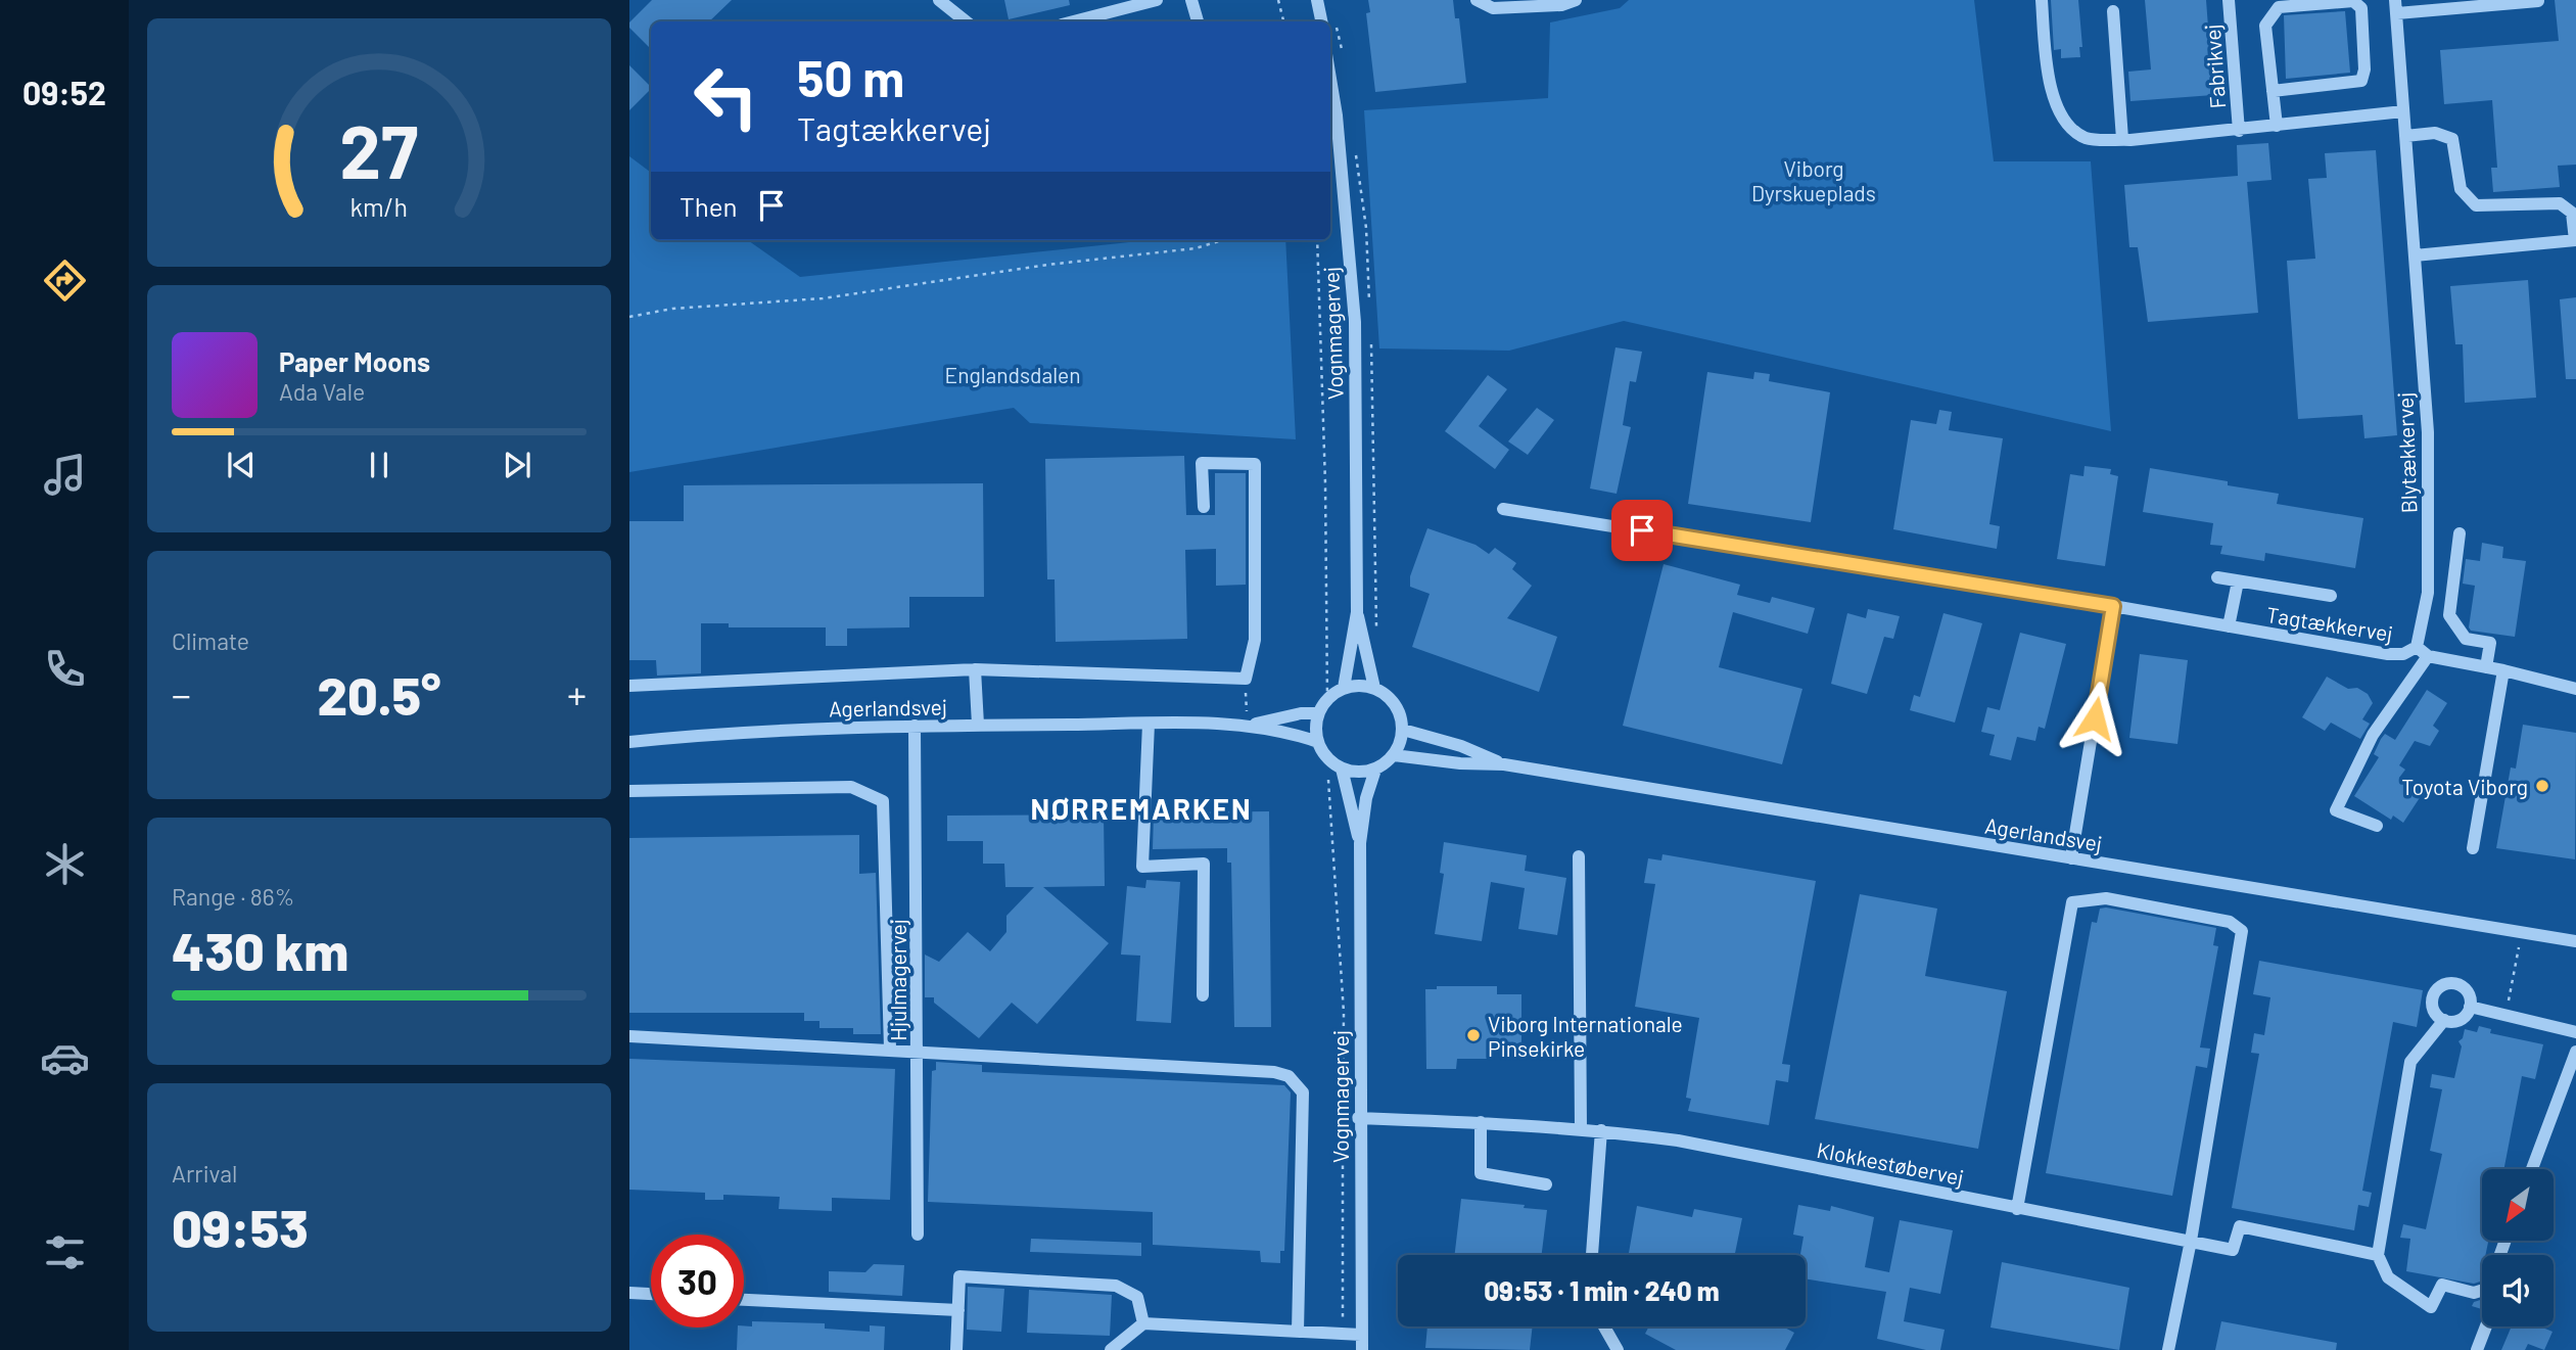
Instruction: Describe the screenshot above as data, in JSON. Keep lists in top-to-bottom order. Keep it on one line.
{"streets":{"street":["Fabrikvej","Vognmagervej","Blytækkervej","Tagtækkervej","Agerlandsvej","Hjulmagervej","Klokkestøbervej"]},"crossings":[["Vognmagervej","Agerlandsvej"],["Vognmagervej","Klokkestøbervej"],["Blytækkervej","Tagtækkervej"],["Agerlandsvej","Hjulmagervej"]],"districts":["NØRREMARKEN"],"parks":["Viborg Dyrskueplads","Englandsdalen"],"places":["Toyota Viborg","Viborg Internationale Pinsekirke"],"north":"bottom left","page":{"tabs":"09:52","turn":["50 m","Tagtækkervej"],"then":"Then","song":["Paper Moons","Ada Vale"],"tile":["Climate",["Range · 86%","430 km"],["Arrival","09:53"]],"heat":["−","20.5°","+"],"limit":"30","trip":"09:53 · 1 min · 240 m","gauge":["27","km/h"]}}
